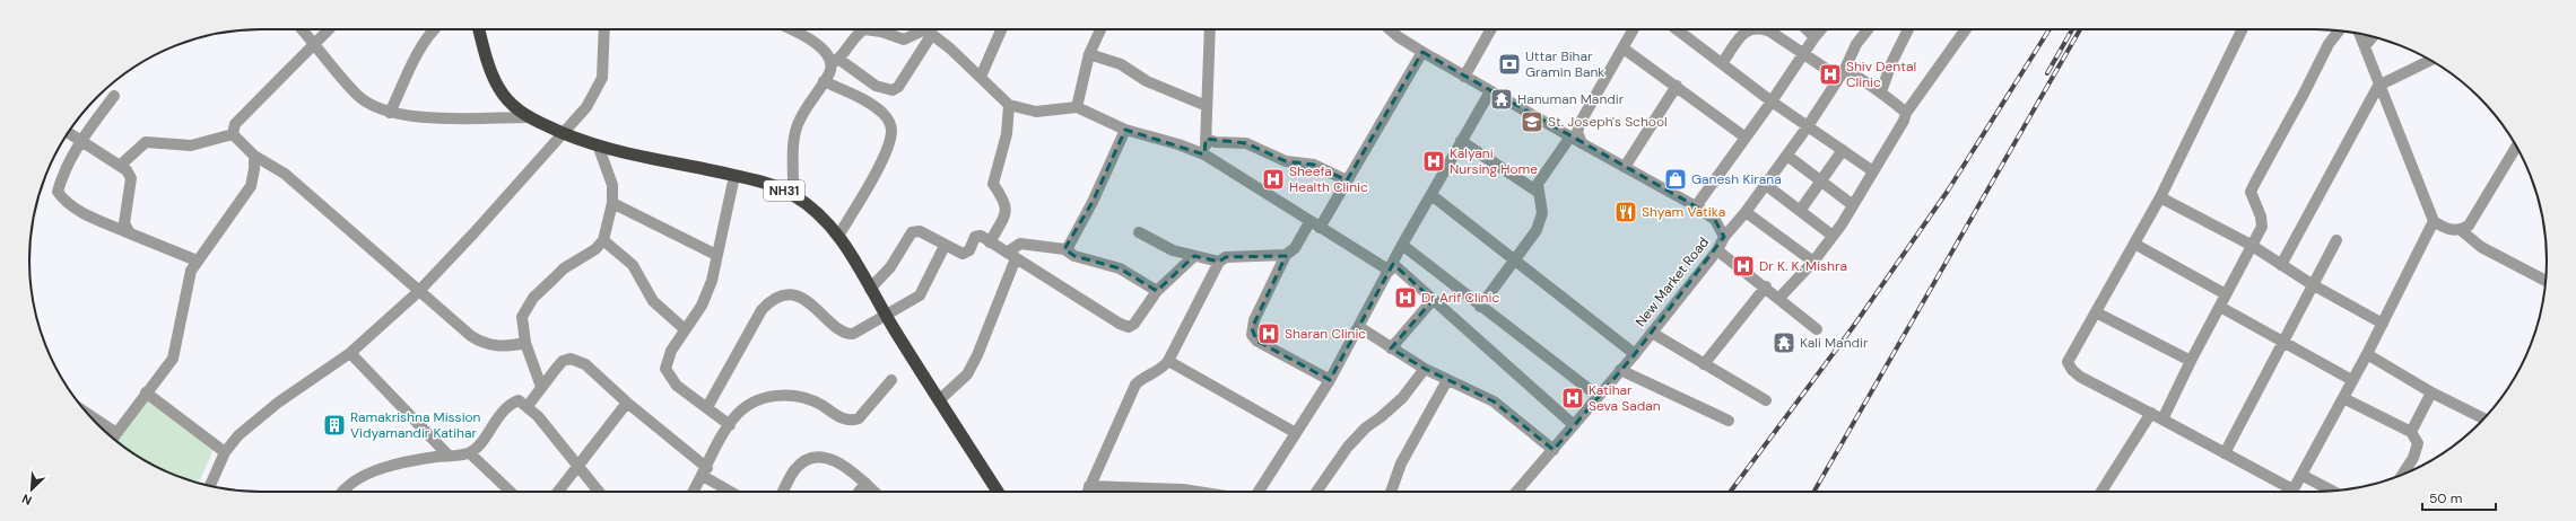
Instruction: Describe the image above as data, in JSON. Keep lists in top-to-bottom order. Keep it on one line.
{"streets":{"highway":["NH31"],"street":["New Market Road"]},"places":{"bank":["Uttar Bihar Gramin Bank"],"hospital":["Shiv Dental Clinic","Kalyani Nursing Home","Sheefa Health Clinic","Dr K. K. Mishra","Dr Arif Clinic","Sharan Clinic","Katihar Seva Sadan"],"temple":["Hanuman Mandir","Kali Mandir"],"school or university":["St. Joseph's School"],"shop":["Ganesh Kirana"],"restaurant":["Shyam Vatika"],"building":["Ramakrishna Mission Vidyamandir Katihar"]},"scale_bar":"50 m","north":"bottom left"}
